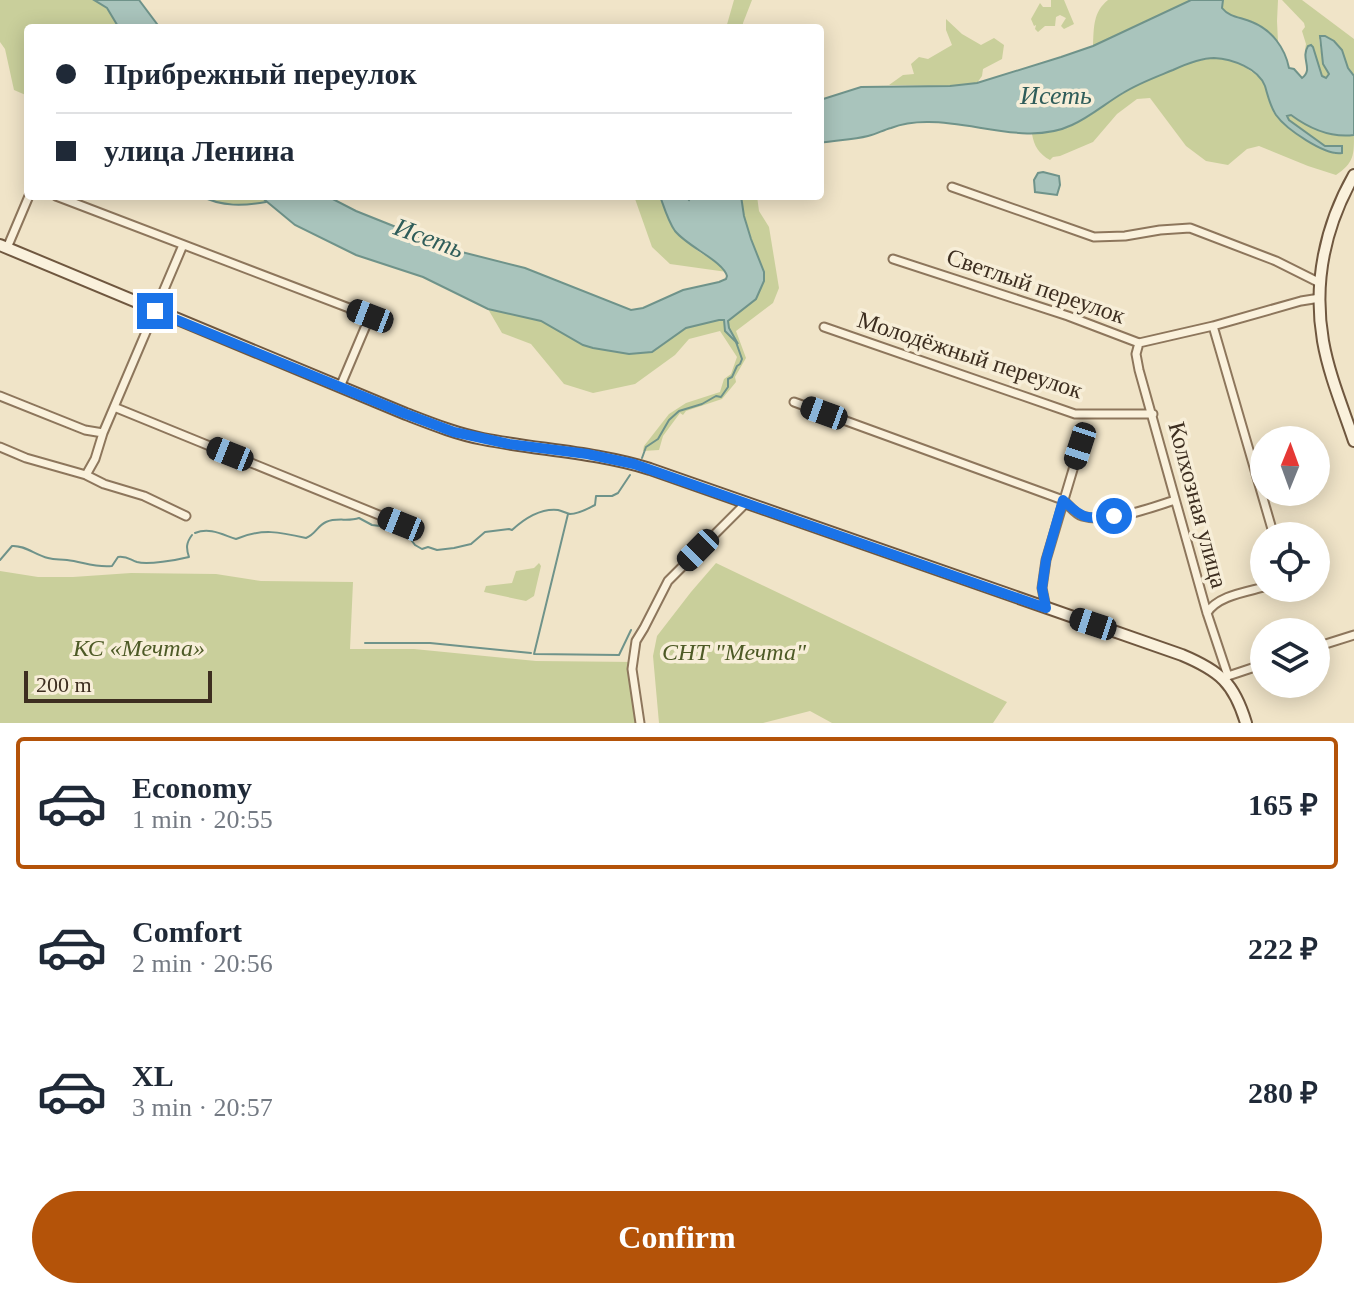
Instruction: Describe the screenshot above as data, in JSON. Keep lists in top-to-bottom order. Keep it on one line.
{"streets":{"street":["Светлый переулок","Молодёжный переулок","Колхозная улица"]},"crossings":[["Светлый переулок","Колхозная улица"],["Молодёжный переулок","Колхозная улица"]],"water":["Исеть"],"parks":["КС «Мечта»","СНТ \"Мечта\""],"scale_bar":"200 m","north":"top","page":{"banner":["Прибрежный переулок","улица Ленина"],"scale":"200 m","list":[{"name":"Economy","note":"1 min · 20:55","value":"165 ₽"},{"name":"Comfort","note":"2 min · 20:56","value":"222 ₽"},{"name":"XL","note":"3 min · 20:57","value":"280 ₽"}],"buttons":"Confirm"}}
